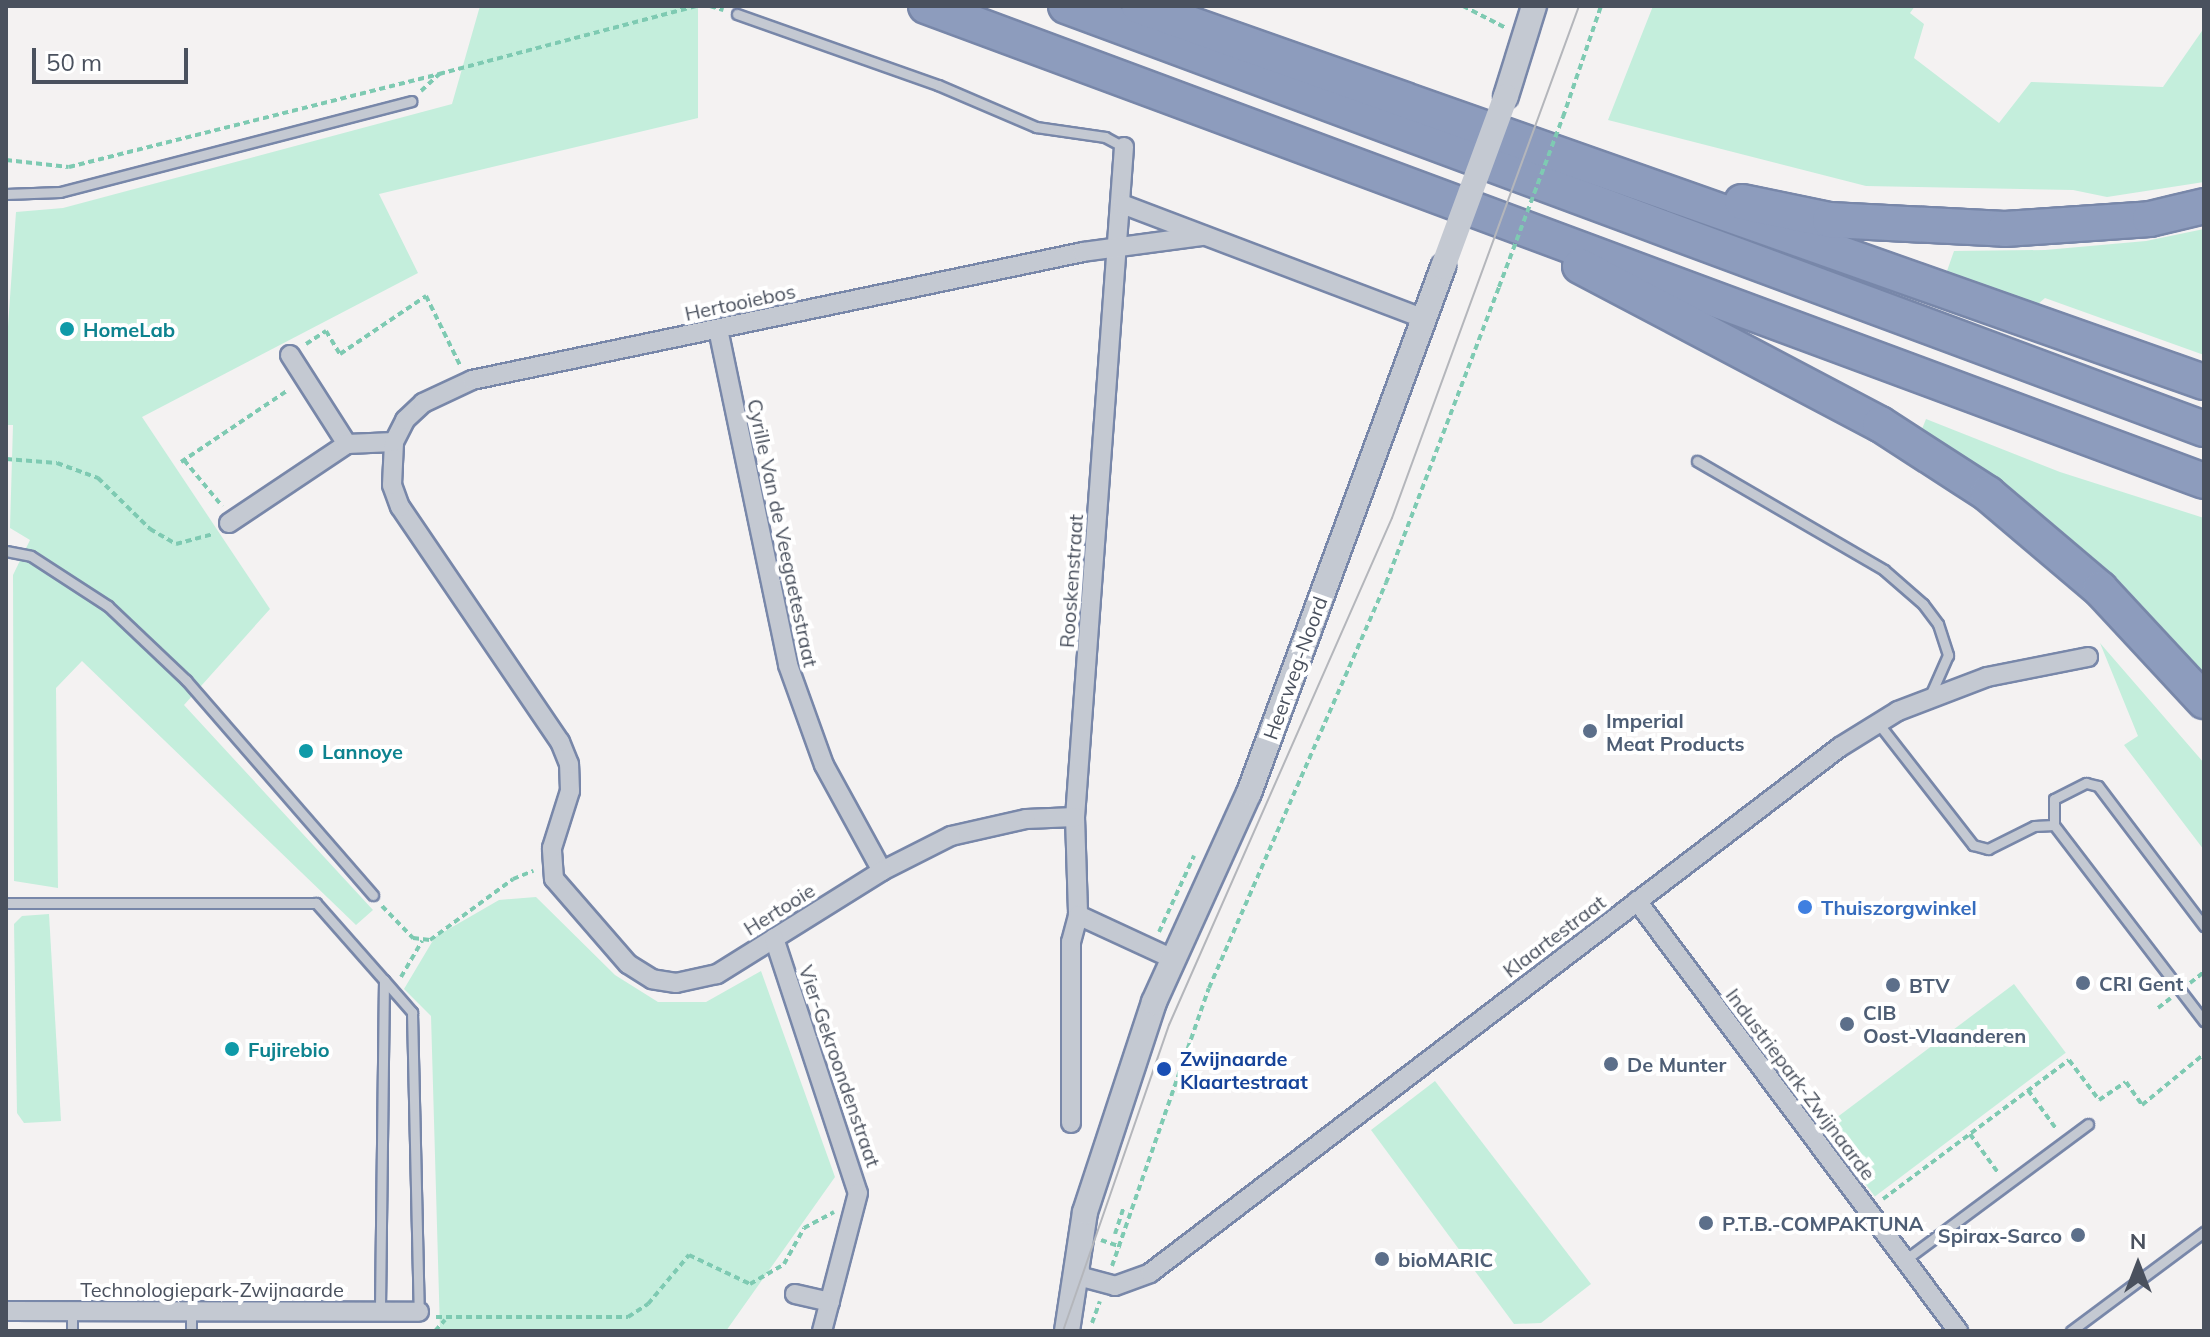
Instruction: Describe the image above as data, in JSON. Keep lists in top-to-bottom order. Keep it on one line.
{"streets":{"street":["Hertooiebos","Cyrille Van de Veegaetestraat","Rooskenstraat","Heerweg-Noord","Hertooie","Klaartestraat","Vier-Gekroondenstraat","Industriepark-Zwijnaarde","Technologiepark-Zwijnaarde"]},"crossings":[["Hertooiebos","Cyrille Van de Veegaetestraat"],["Hertooiebos","Rooskenstraat"],["Cyrille Van de Veegaetestraat","Hertooie"],["Rooskenstraat","Hertooie"],["Hertooie","Vier-Gekroondenstraat"],["Klaartestraat","Industriepark-Zwijnaarde"]],"places":["HomeLab","Imperial Meat Products","Lannoye","Thuiszorgwinkel","CRI Gent","BTV","CIB Oost-Vlaanderen","Fujirebio","De Munter","Zwijnaarde Klaartestraat","P.T.B.-COMPAKTUNA","Spirax-Sarco","bioMARIC"],"scale_bar":"50 m","north":"top"}
